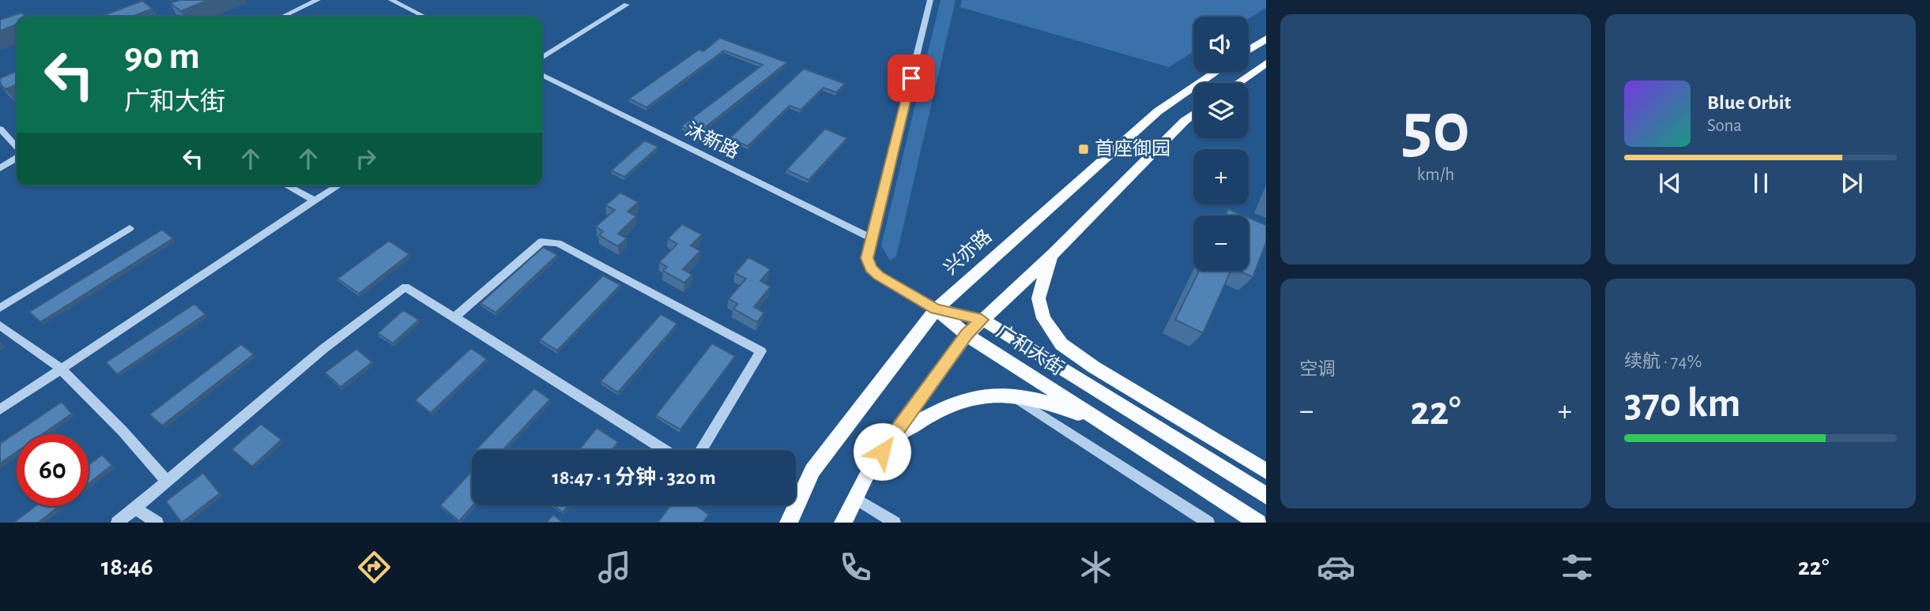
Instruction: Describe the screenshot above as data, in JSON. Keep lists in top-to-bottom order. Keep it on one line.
{"streets":{"main road":["兴亦路","广和大街"],"street":["沐新路"]},"crossings":[["兴亦路","广和大街"]],"places":{"transit":["首座御园"]},"page":{"tile":[["50","km/h"],"空调",["续航 · 74%","370 km"]],"map_buttons":["+","−"],"turn":["90 m","广和大街"],"song":["Blue Orbit","Sona"],"heat":["−","22°","+"],"limit":"60","trip":"18:47 · 1 分钟 · 320 m","tabs":["18:46","22°"]}}
